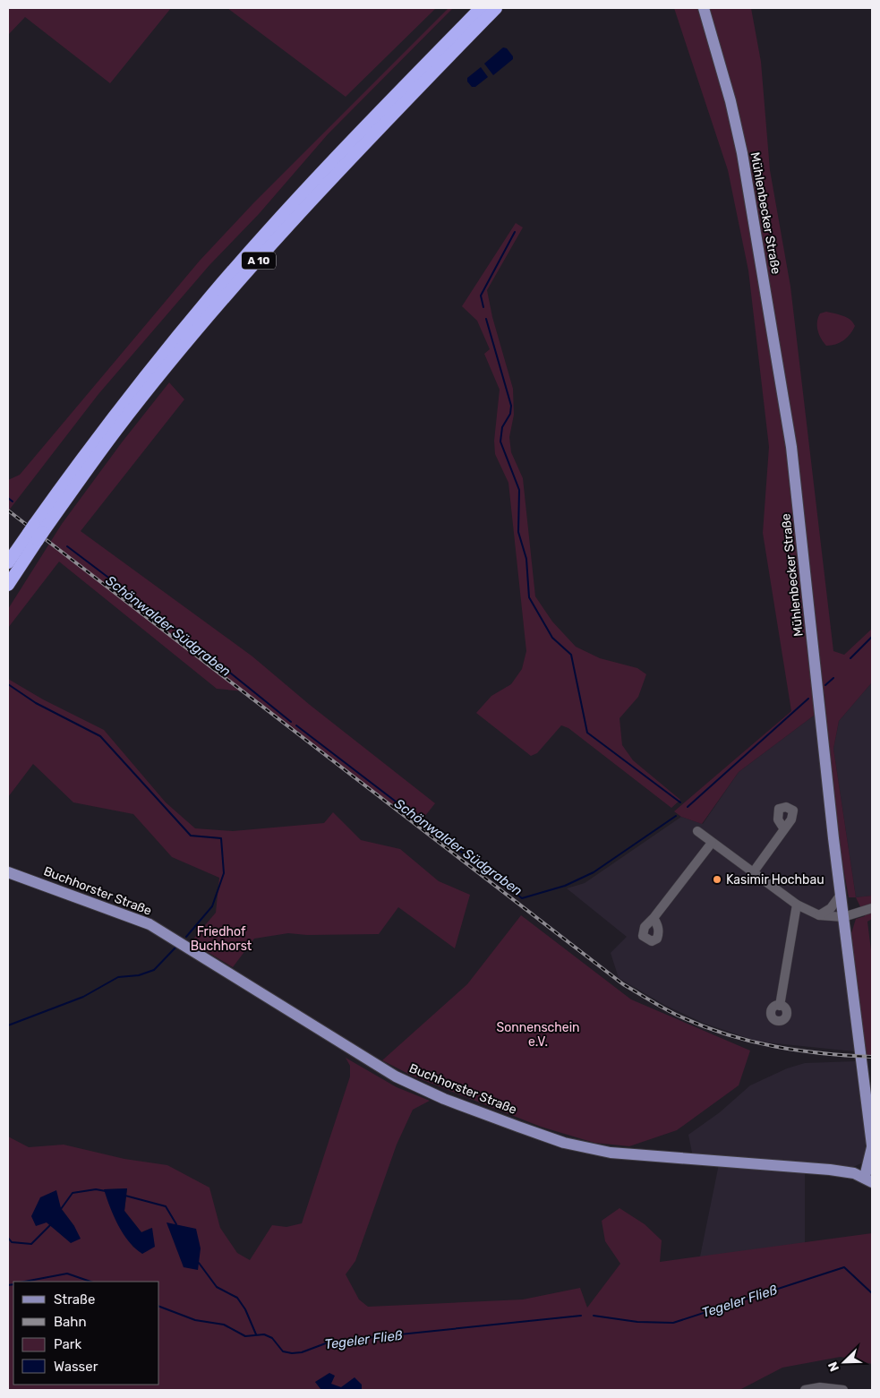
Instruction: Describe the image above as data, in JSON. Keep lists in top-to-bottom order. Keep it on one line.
{"streets":{"highway":["A 10"],"main road":["Mühlenbecker Straße","Buchhorster Straße"]},"crossings":[["Mühlenbecker Straße","Buchhorster Straße"]],"water":["Schönwalder Südgraben","Tegeler Fließ"],"parks":["Friedhof Buchhorst","Sonnenschein e.V."],"places":["Kasimir Hochbau"],"legend":["Straße","Bahn","Park","Wasser"],"north":"bottom left"}
